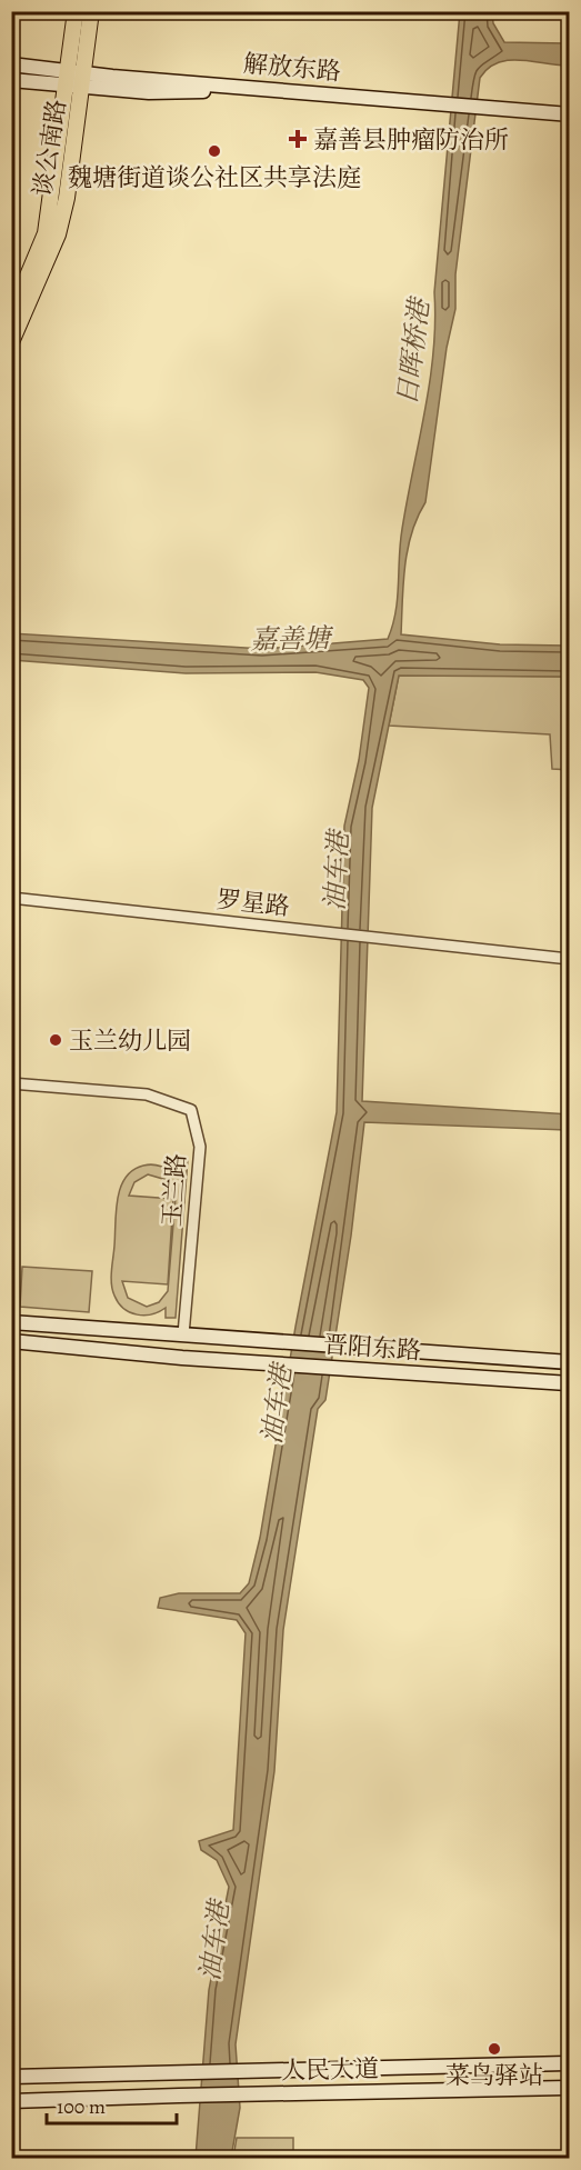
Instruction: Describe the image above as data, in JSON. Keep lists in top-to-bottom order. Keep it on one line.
{"streets":{"main road":["解放东路","谈公南路","晋阳东路","人民大道"],"street":["罗星路","玉兰路"]},"crossings":[["解放东路","谈公南路"],["玉兰路","晋阳东路"]],"water":["日晖桥港","嘉善塘","油车港"],"places":{"health":["嘉善县肿瘤防治所"],"other":["魏塘街道谈公社区共享法庭","玉兰幼儿园","菜鸟驿站"]},"scale_bar":"100 m"}
